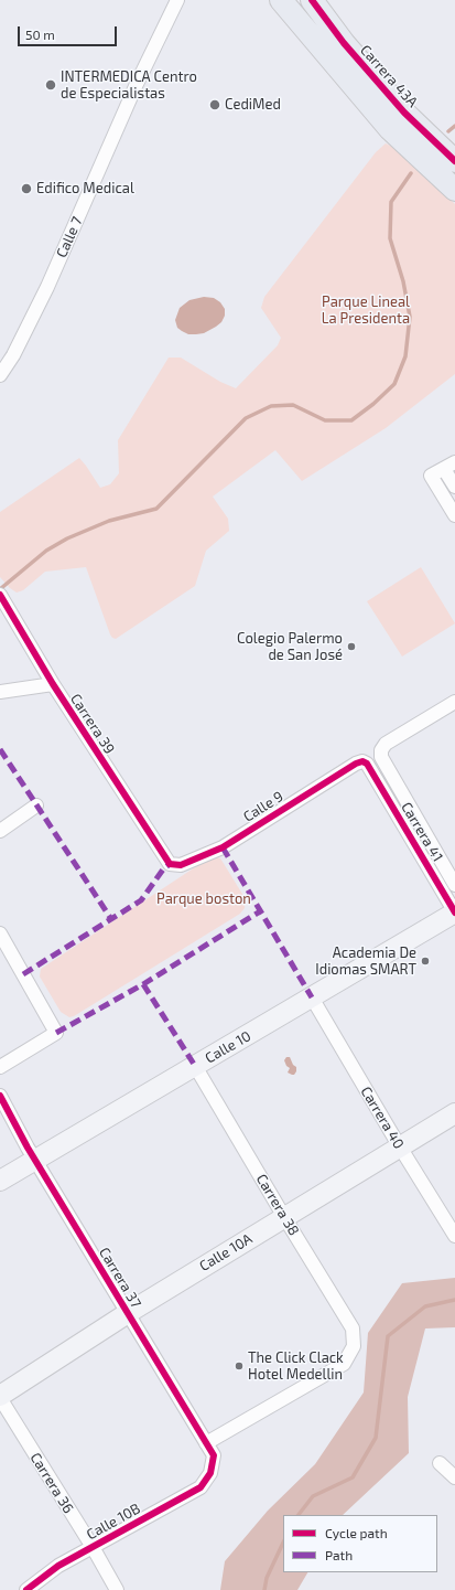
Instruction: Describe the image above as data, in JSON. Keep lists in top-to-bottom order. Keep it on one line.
{"streets":{"main road":["Carrera 43A","Calle 10","Calle 10A"],"street":["Calle 7","Carrera 39","Calle 9","Carrera 41","Carrera 40","Carrera 38","Carrera 37","Carrera 36","Calle 10B"]},"crossings":[["Carrera 39","Calle 9"],["Calle 9","Carrera 41"],["Carrera 41","Calle 10"],["Calle 10","Carrera 40"],["Calle 10","Carrera 38"],["Calle 10","Carrera 37"],["Carrera 40","Calle 10A"],["Carrera 38","Calle 10A"],["Carrera 38","Carrera 37"],["Calle 10A","Carrera 37"],["Calle 10A","Carrera 36"],["Carrera 37","Calle 10B"],["Carrera 36","Calle 10B"]],"parks":["Parque Lineal La Presidenta","Parque boston"],"places":["INTERMEDICA Centro de Especialistas","CediMed","Edifico Medical","Colegio Palermo de San José","Academia De Idiomas SMART","The Click Clack Hotel Medellin"],"legend":["Cycle path","Path"],"scale_bar":"50 m"}
